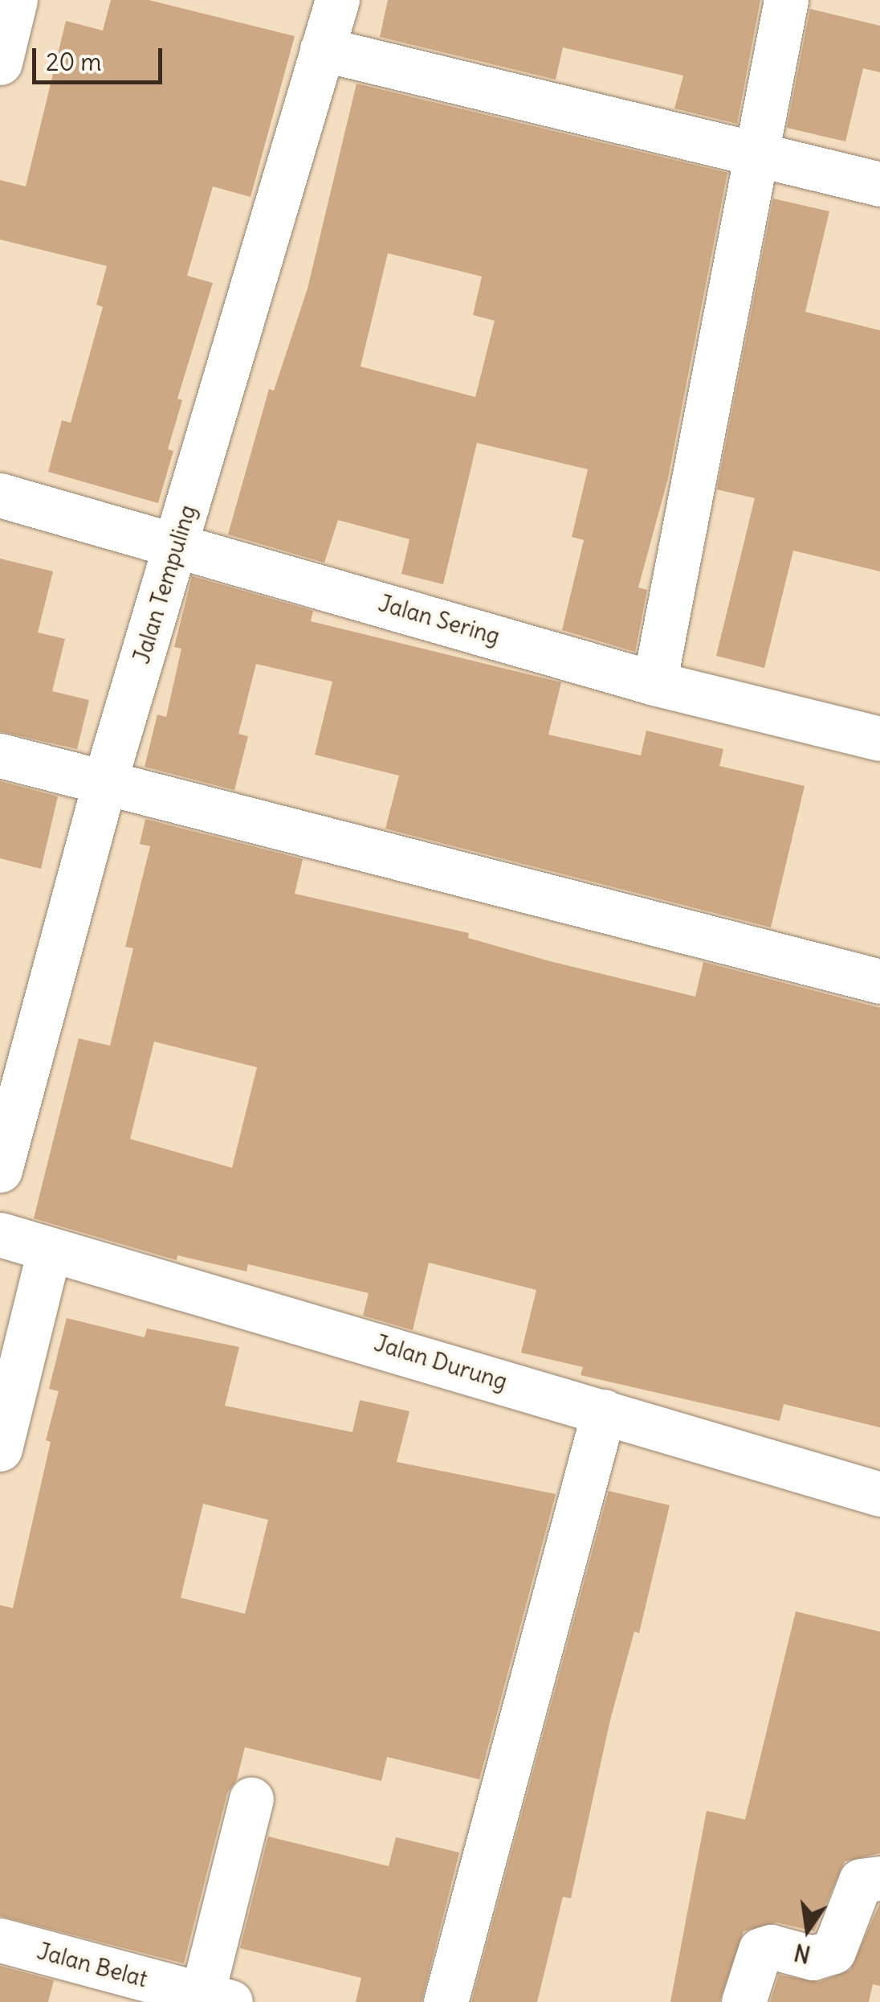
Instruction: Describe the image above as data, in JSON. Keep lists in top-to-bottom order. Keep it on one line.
{"streets":{"street":["Jalan Tempuling","Jalan Sering","Jalan Durung","Jalan Belat"]},"crossings":[["Jalan Tempuling","Jalan Sering"]],"scale_bar":"20 m","north":"bottom"}
